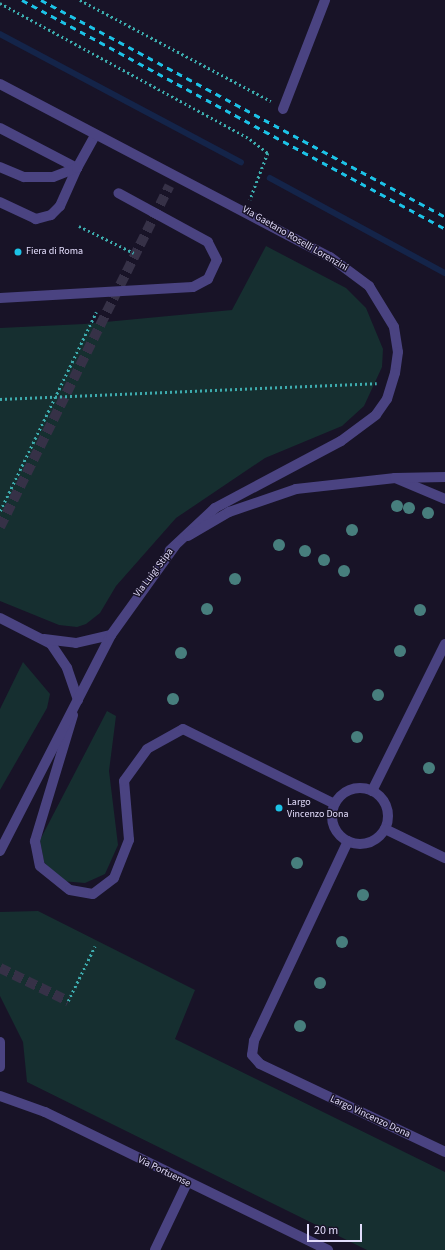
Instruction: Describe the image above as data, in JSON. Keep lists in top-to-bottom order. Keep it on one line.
{"streets":{"street":["Via Gaetano Roselli Lorenzini","Via Luigi Stipa","Largo Vincenzo Dona","Via Portuense"]},"crossings":[["Via Gaetano Roselli Lorenzini","Via Luigi Stipa"]],"places":["Fiera di Roma","Largo Vincenzo Dona"],"scale_bar":"20 m"}
